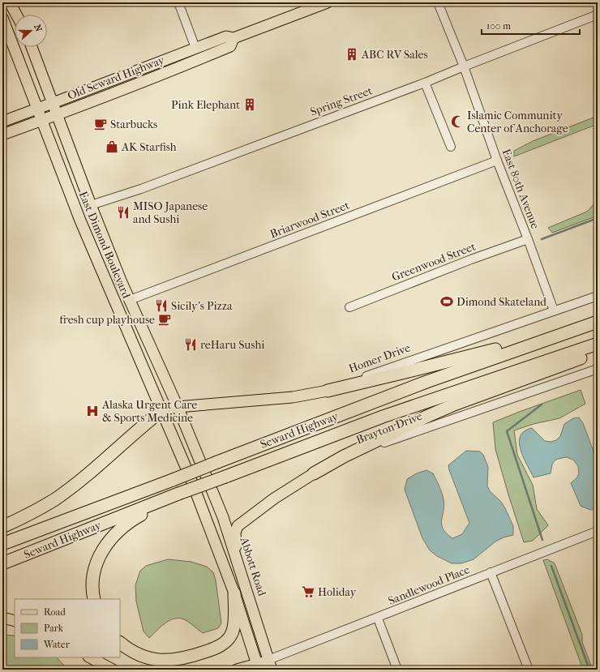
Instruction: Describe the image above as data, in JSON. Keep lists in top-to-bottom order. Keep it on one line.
{"streets":{"highway":["Seward Highway"],"main road":["Old Seward Highway","East Dimond Boulevard","Homer Drive","Brayton Drive","Abbott Road"],"street":["Spring Street","East 80th Avenue","Briarwood Street","Greenwood Street","Sandlewood Place"]},"crossings":[["Old Seward Highway","East Dimond Boulevard"],["Spring Street","East 80th Avenue"],["Spring Street","East Dimond Boulevard"],["East 80th Avenue","Briarwood Street"],["East 80th Avenue","Greenwood Street"],["East 80th Avenue","Homer Drive"],["Briarwood Street","East Dimond Boulevard"],["East Dimond Boulevard","Homer Drive"],["East Dimond Boulevard","Abbott Road"],["Brayton Drive","Abbott Road"],["Abbott Road","Sandlewood Place"]],"places":{"building":["ABC RV Sales","Pink Elephant"],"mosque":["Islamic Community Center of Anchorage"],"cafe":["Starbucks","fresh cup playhouse"],"shop":["AK Starfish"],"restaurant":["MISO Japanese and Sushi","Sicily's Pizza","reHaru Sushi"],"sports":["Dimond Skateland"],"hospital":["Alaska Urgent Care & Sports Medicine"],"supermarket":["Holiday"]},"legend":["Road","Park","Water"],"scale_bar":"100 m","north":"right"}
